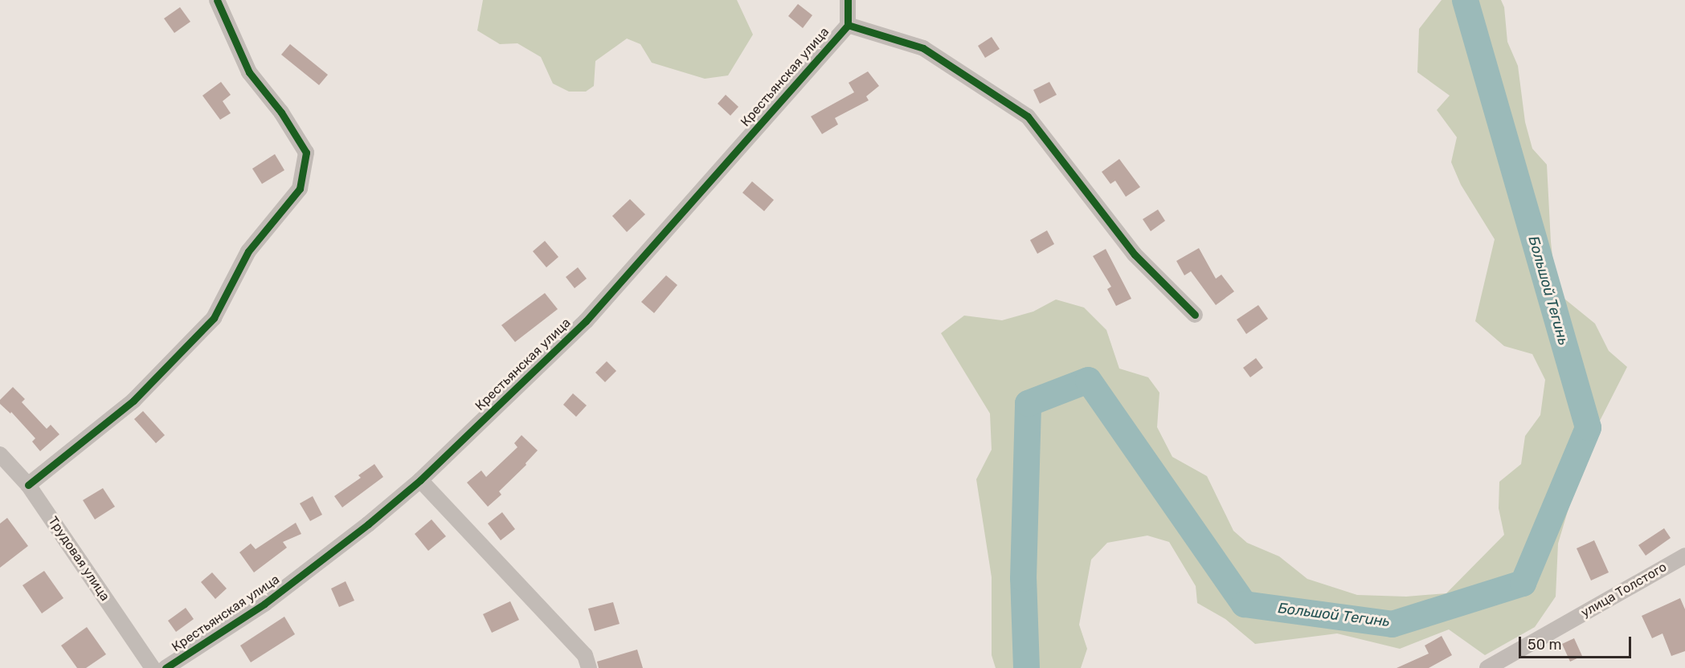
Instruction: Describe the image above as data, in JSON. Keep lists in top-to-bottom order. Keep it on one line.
{"streets":{"street":["Крестьянская улица","Трудовая улица","улица Толстого"]},"water":["Большой Тегинь"],"scale_bar":"50 m"}
